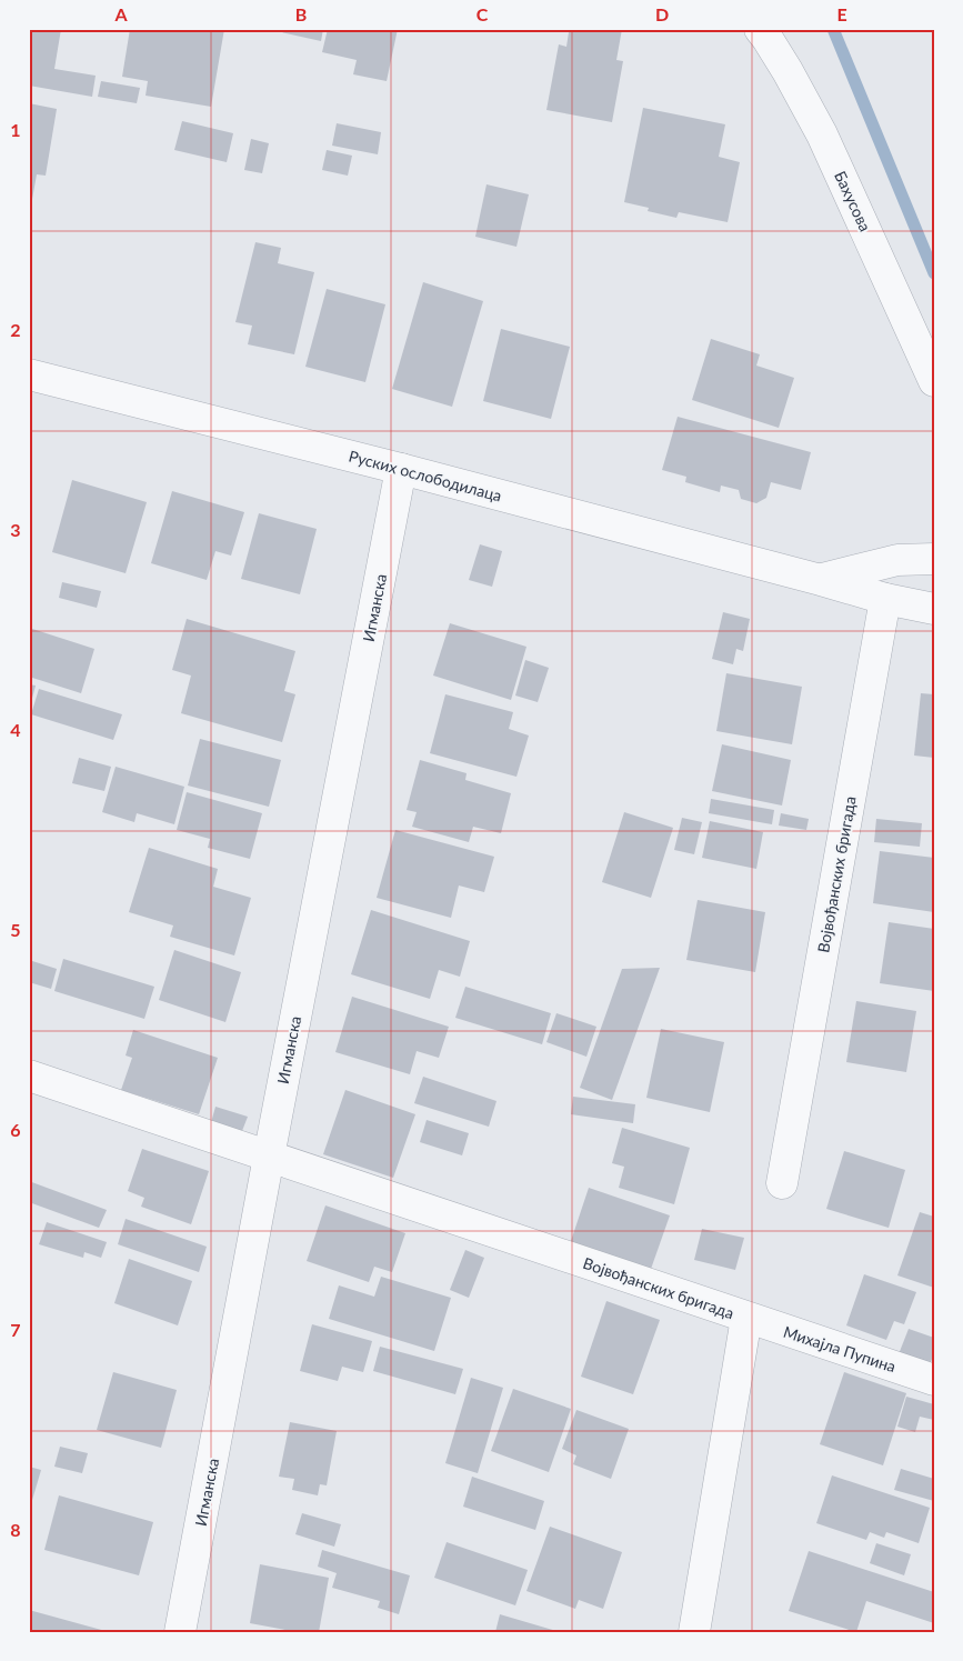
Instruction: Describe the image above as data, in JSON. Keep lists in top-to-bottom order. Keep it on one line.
{"streets":{"street":["Бахусова","Руских ослободилаца","Игманска","Војвођанских бригада","Михајла Пупина"]},"crossings":[["Руских ослободилаца","Игманска"],["Руских ослободилаца","Војвођанских бригада"],["Игманска","Војвођанских бригада"],["Војвођанских бригада","Михајла Пупина"]],"grid":{"columns":["A","B","C","D","E"],"rows":["1","2","3","4","5","6","7","8"]}}
